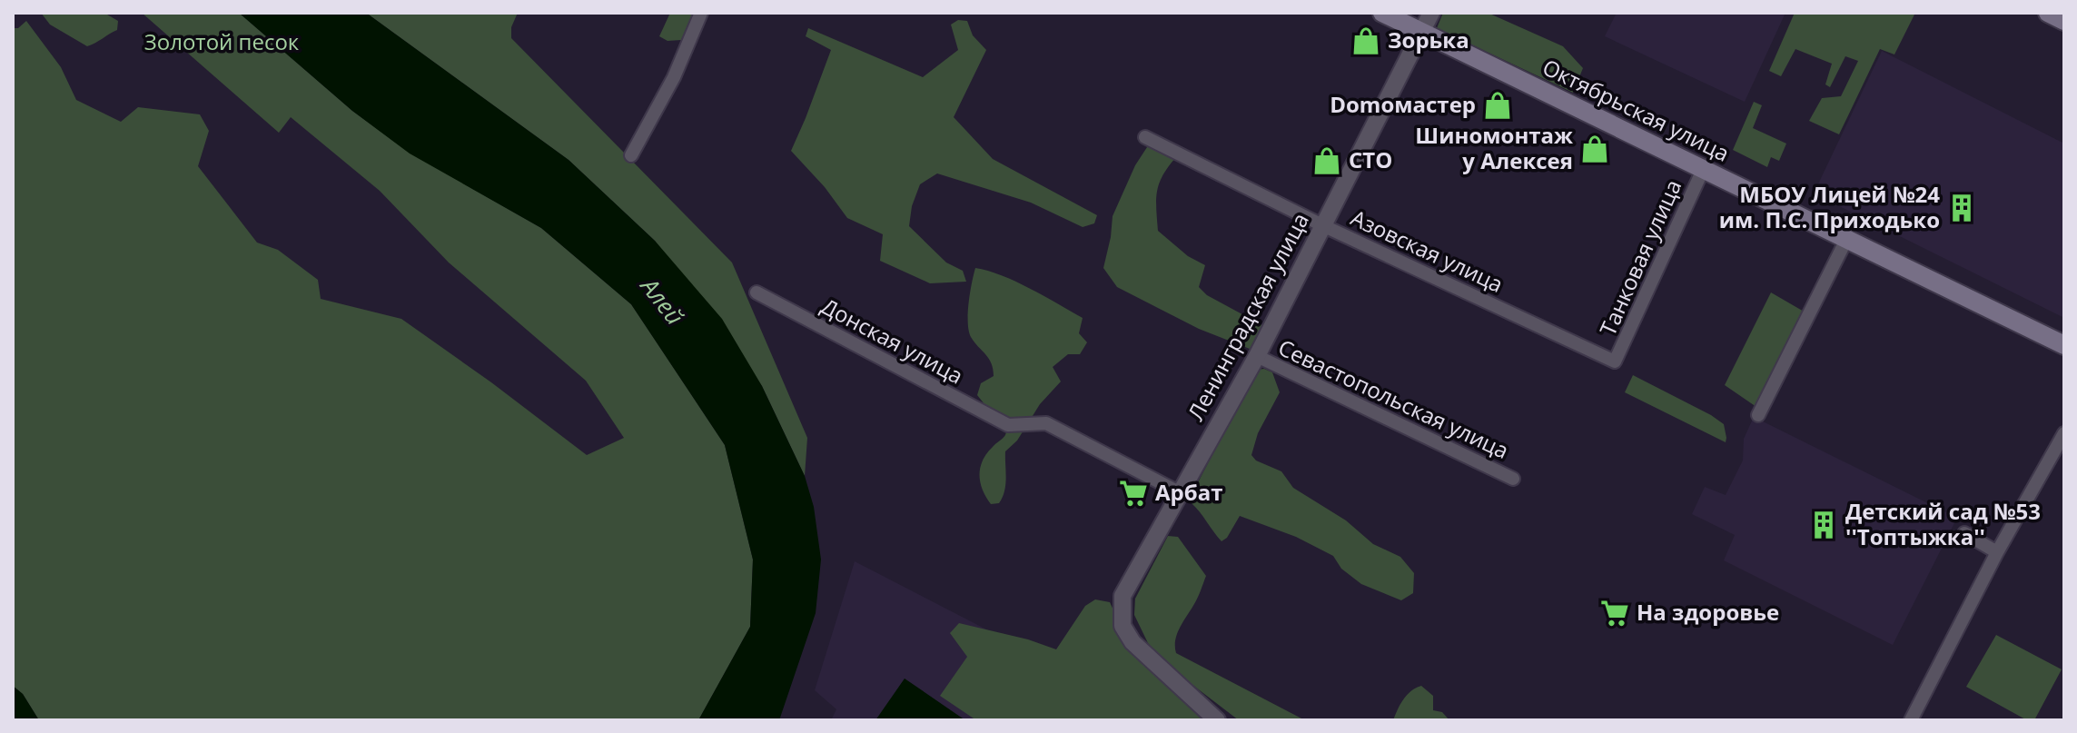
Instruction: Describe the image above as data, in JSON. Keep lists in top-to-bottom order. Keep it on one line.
{"streets":{"main road":["Октябрьская улица"],"street":["Азовская улица","Танковая улица","Ленинградская улица","Донская улица","Севастопольская улица"]},"crossings":[["Октябрьская улица","Танковая улица"],["Октябрьская улица","Ленинградская улица"],["Азовская улица","Танковая улица"],["Азовская улица","Ленинградская улица"],["Ленинградская улица","Донская улица"],["Ленинградская улица","Севастопольская улица"]],"water":["Алей"],"parks":["Золотой песок"],"places":{"shop":["Зорька","Domoмастер","Шиномонтаж у Алексея","СТО"],"building":["МБОУ Лицей №24 им. П.С. Приходько","Детский сад №53 ''Топтыжка''"],"supermarket":["Арбат","На здоровье"]}}
